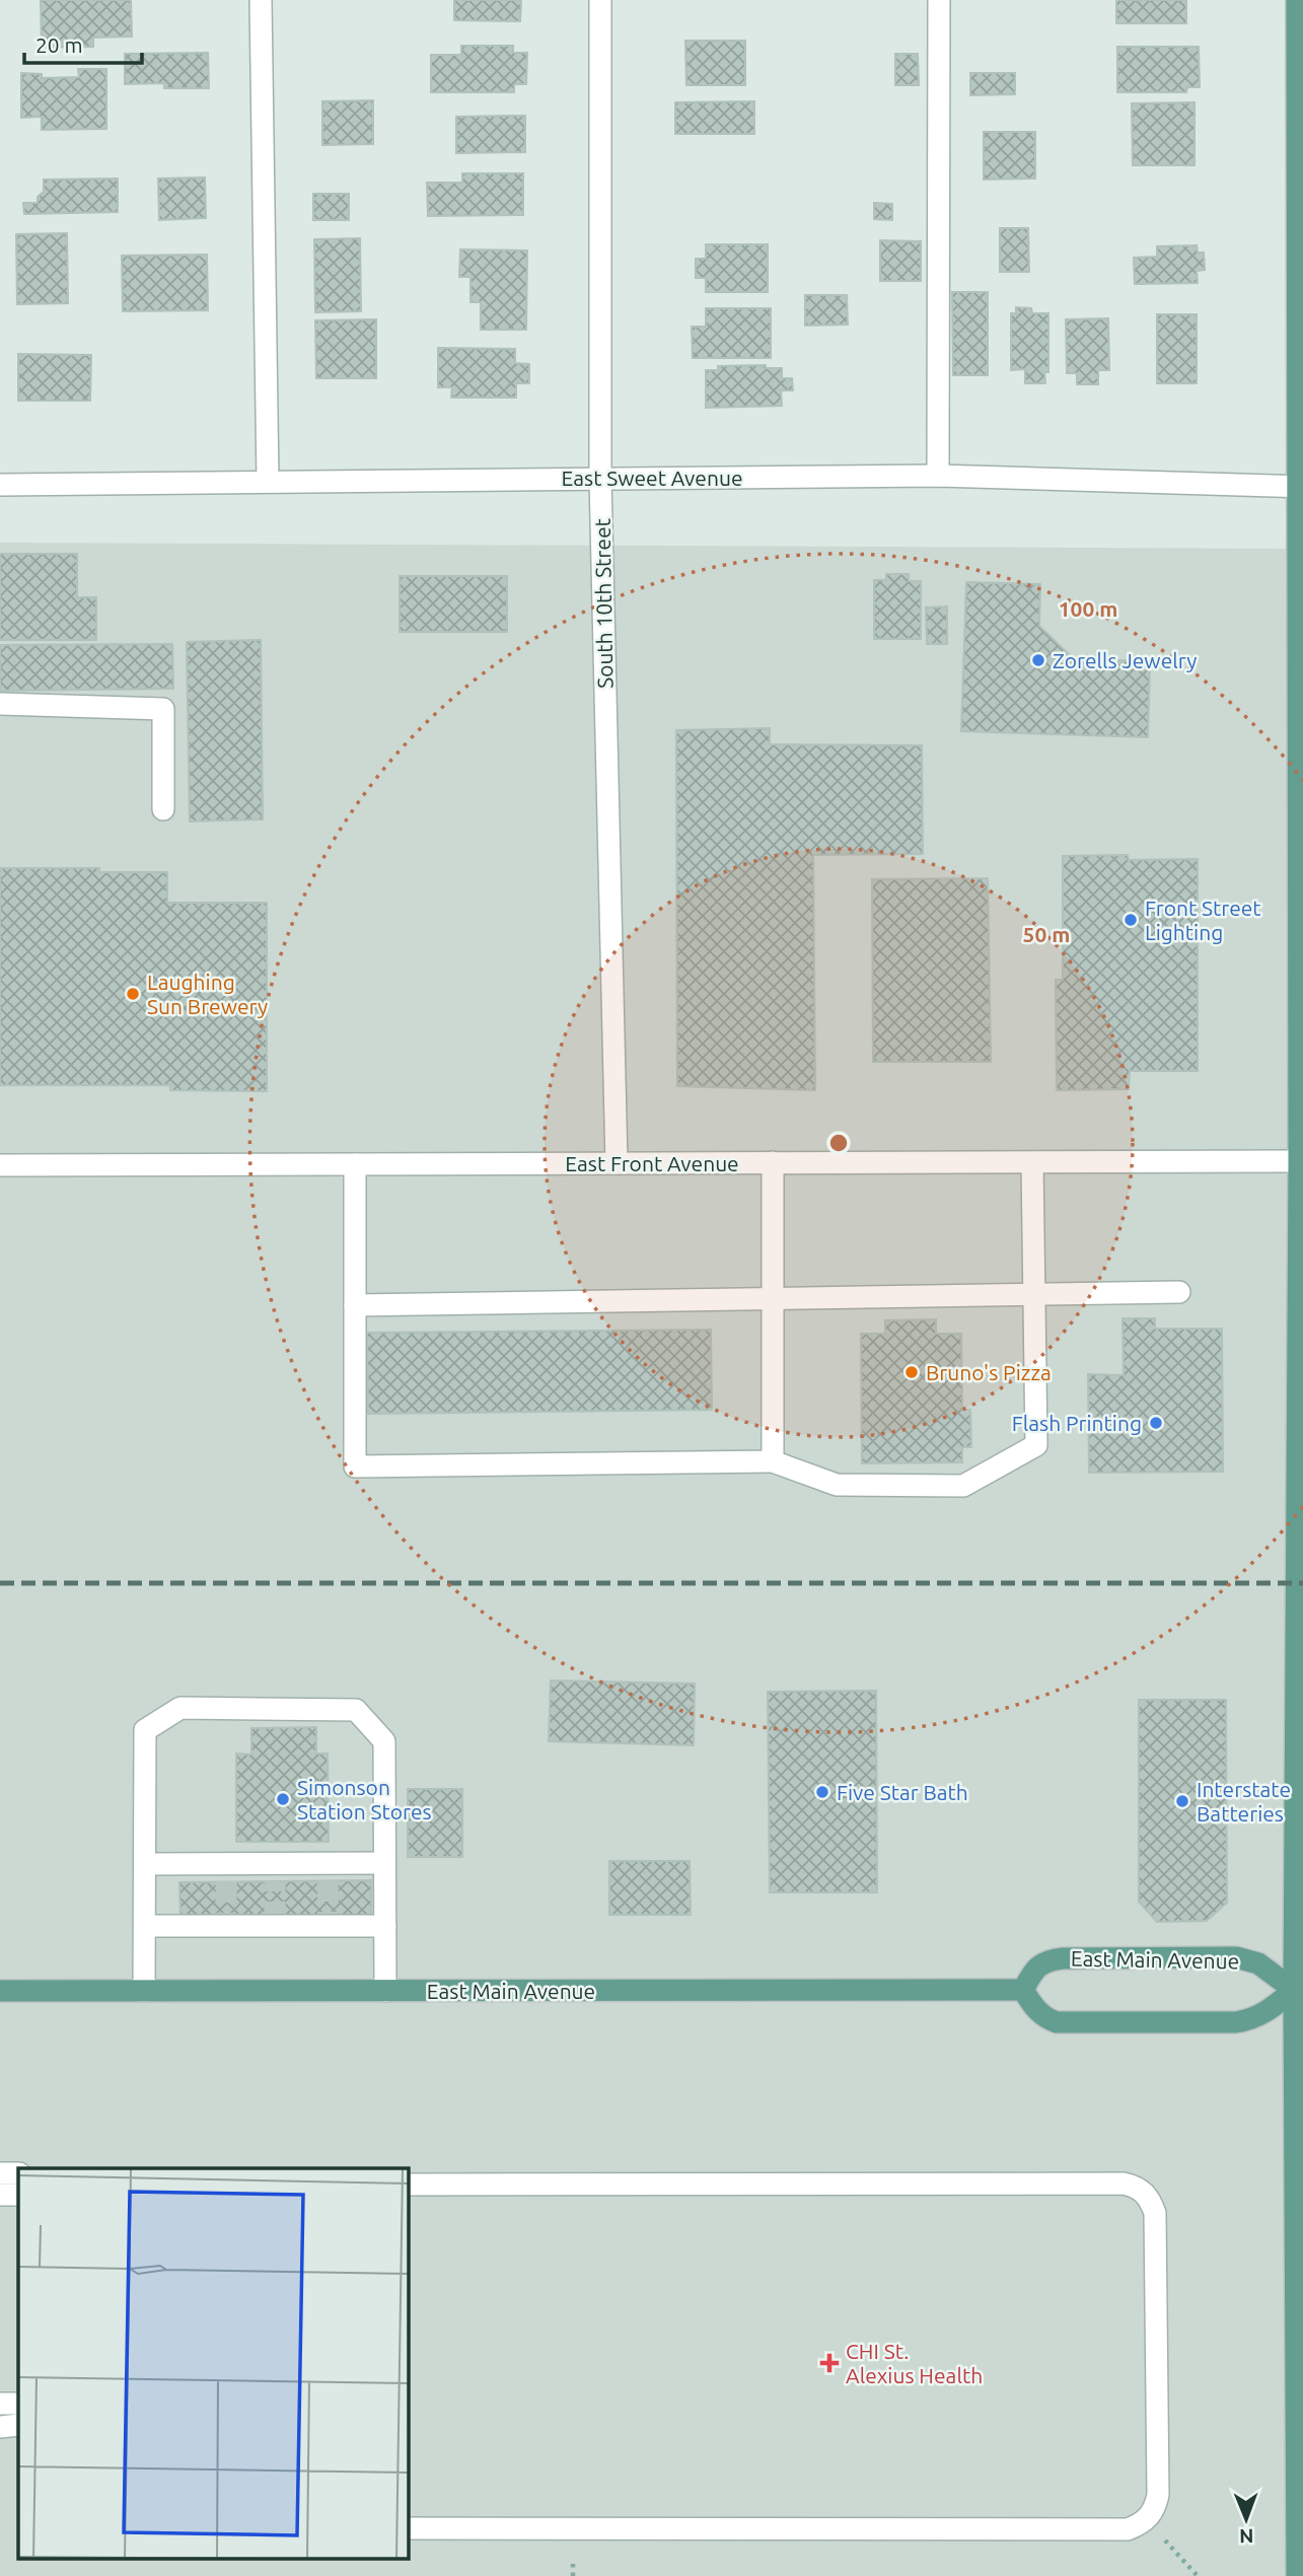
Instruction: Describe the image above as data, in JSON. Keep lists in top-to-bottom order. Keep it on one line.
{"streets":{"main road":["East Main Avenue"],"street":["East Sweet Avenue","South 10th Street","East Front Avenue"]},"crossings":[["East Sweet Avenue","South 10th Street"],["South 10th Street","East Front Avenue"]],"places":{"other":["Zorells Jewelry","Front Street Lighting","Laughing Sun Brewery","Bruno's Pizza","Flash Printing","Five Star Bath","Simonson Station Stores","Interstate Batteries"],"health":["CHI St. Alexius Health"]},"scale_bar":"20 m","north":"bottom","rings":["100 m","50 m"]}
